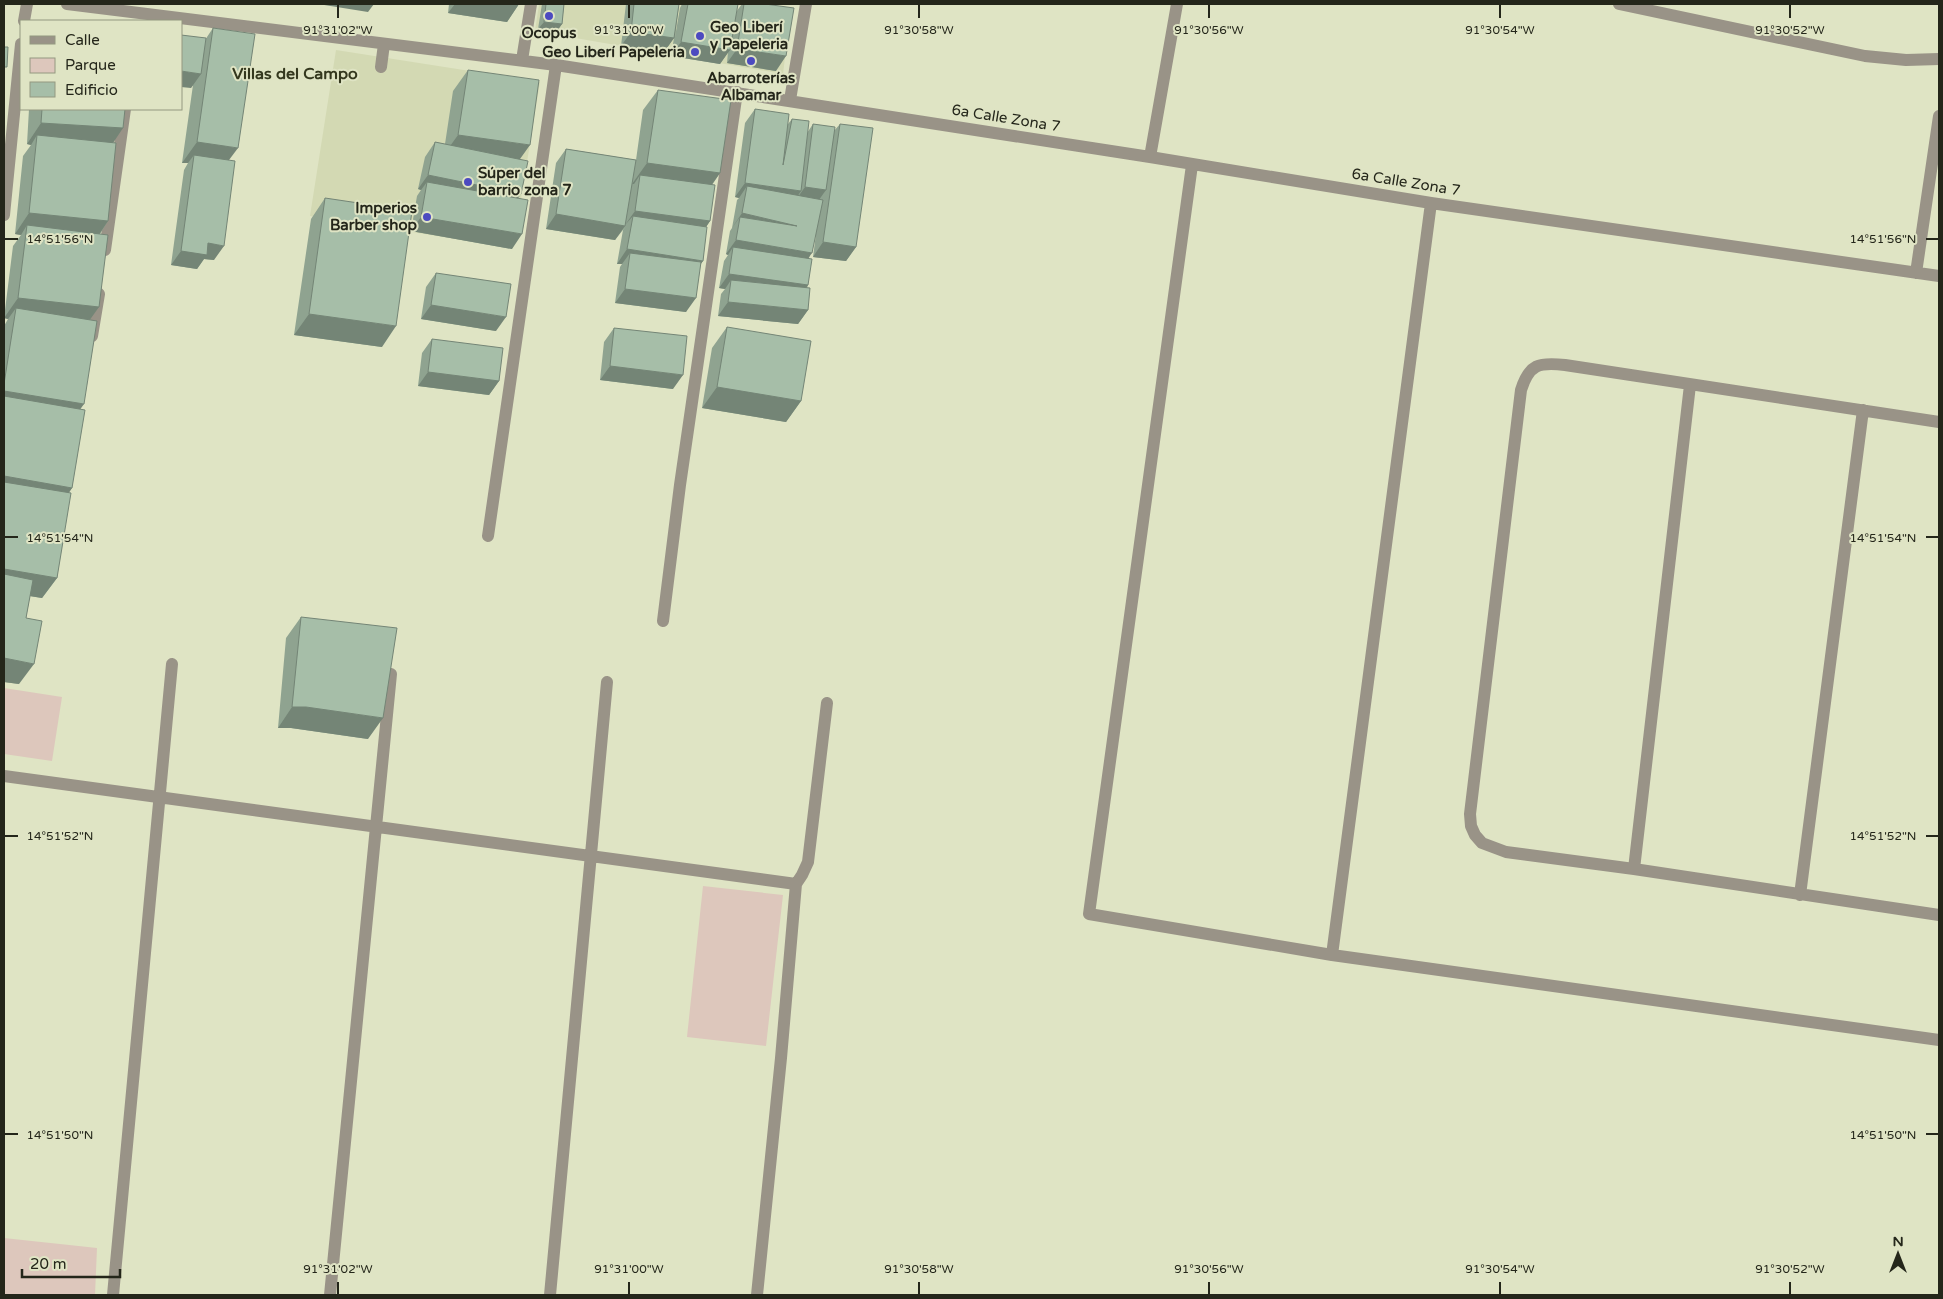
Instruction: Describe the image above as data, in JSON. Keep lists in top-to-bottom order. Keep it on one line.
{"streets":{"street":["6a Calle Zona 7"]},"districts":["Villas del Campo"],"places":["Ocopus","Geo Liberí y Papeleria","Geo Liberí Papeleria","Abarroterías Albamar","Súper del barrio zona 7","Imperios Barber shop"],"legend":["Calle","Parque","Edificio"],"scale_bar":"20 m","north":"top","coordinates":["91°31'02\"W","91°31'00\"W","91°30'58\"W","91°30'56\"W","91°30'54\"W","91°30'52\"W","14°51'56\"N","14°51'54\"N","14°51'52\"N","14°51'50\"N"]}
